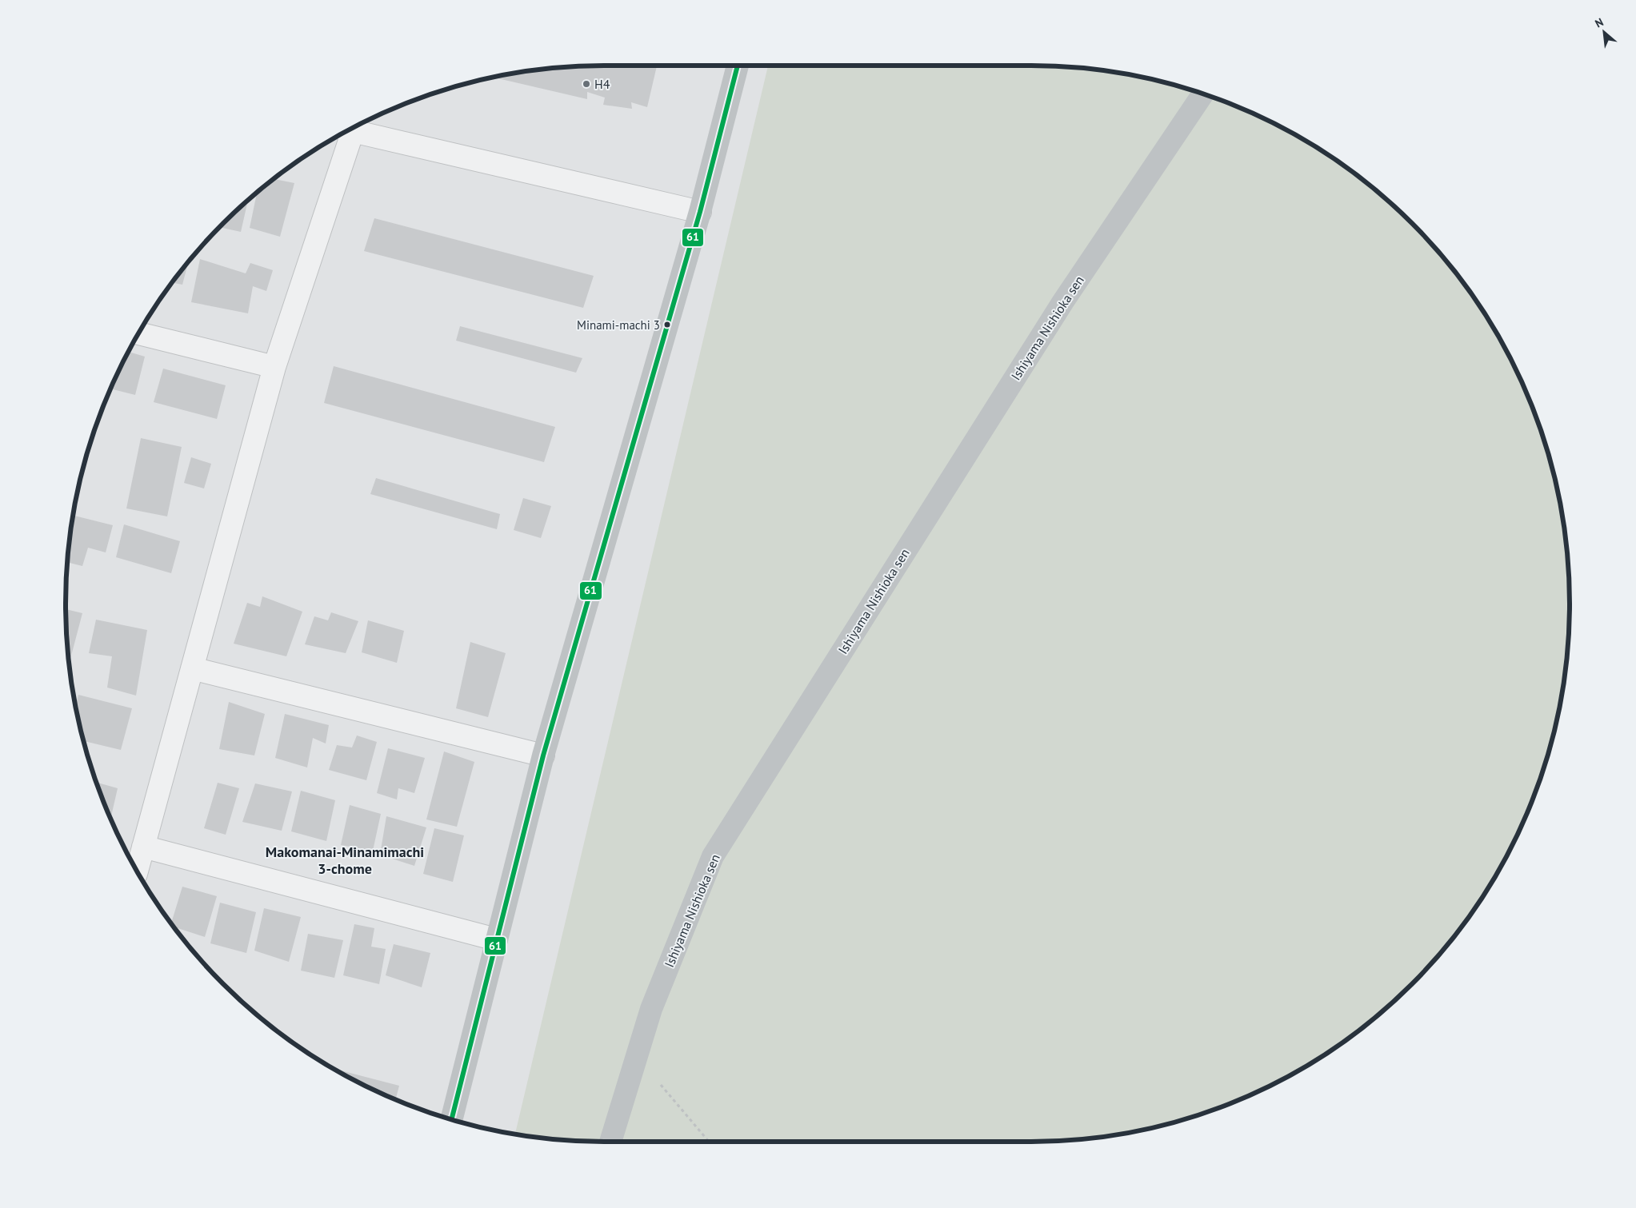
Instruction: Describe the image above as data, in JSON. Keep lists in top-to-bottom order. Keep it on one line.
{"streets":{"street":["Ishiyama Nishioka sen"]},"districts":["Makomanai-Minamimachi 3-chome"],"places":["H4","Minami-machi 3"],"lines":["transit line 61"],"north":"top left"}
